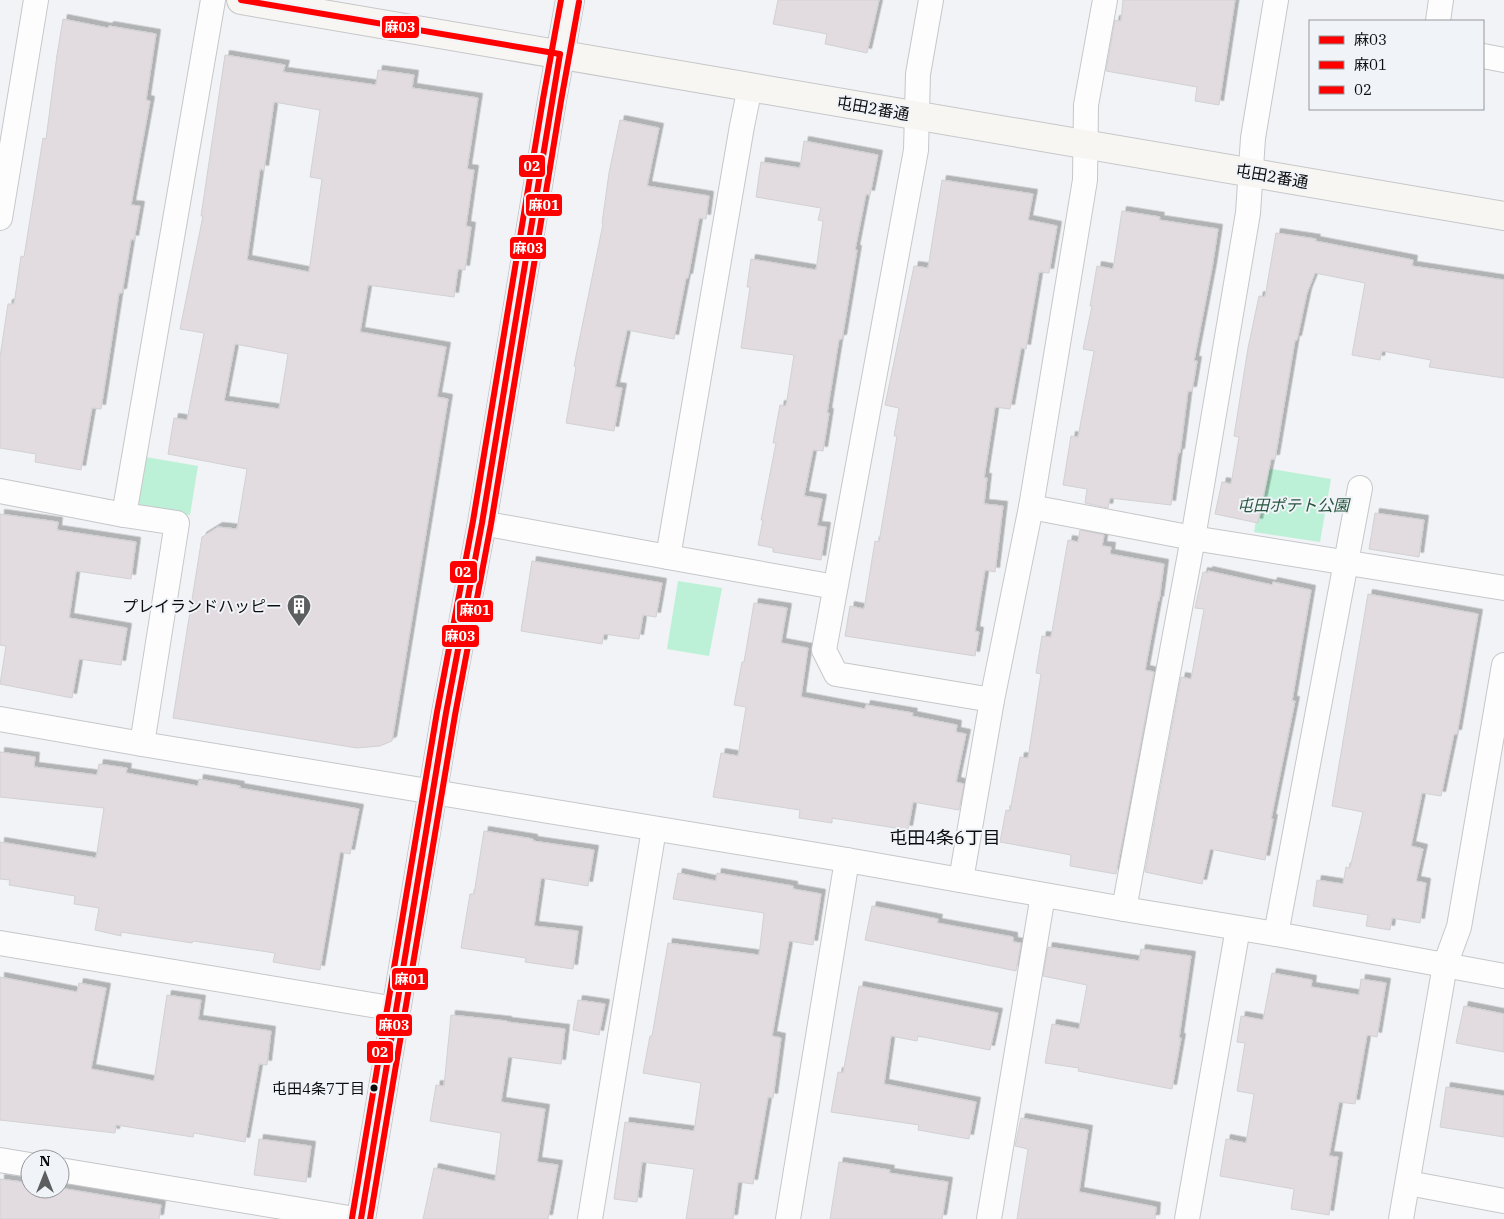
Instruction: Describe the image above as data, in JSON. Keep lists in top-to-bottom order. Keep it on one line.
{"streets":{"street":["屯田2番通"]},"districts":["屯田4条6丁目"],"parks":["屯田ポテト公園"],"places":{"building":["プレイランドハッピー"],"other":["屯田4条7丁目"]},"lines":["transit line 麻03","transit line 02","transit line 麻01"],"legend":["麻03","麻01","02"],"north":"top"}
